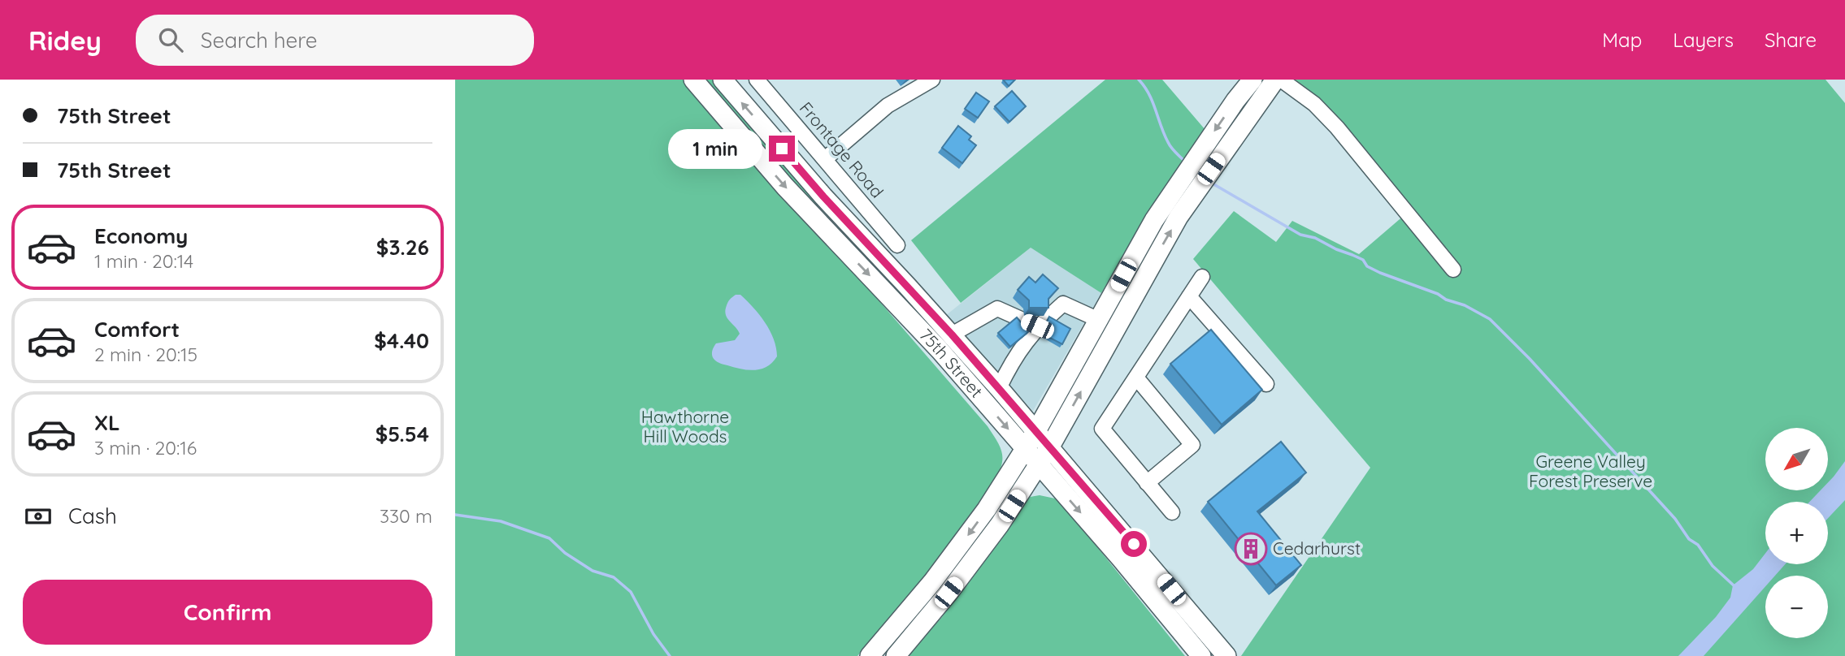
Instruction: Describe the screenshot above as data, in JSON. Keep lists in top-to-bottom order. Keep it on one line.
{"streets":{"main road":["75th Street"],"street":["Frontage Road"]},"parks":["Hawthorne Hill Woods","Greene Valley Forest Preserve"],"places":{"building":["Cedarhurst"]},"north":"bottom left","page":{"header":"Ridey","search":"Search here","nav":["Map","Layers","Share"],"banner":["75th Street","75th Street"],"bubble":"1 min","list":[{"name":"Economy","note":"1 min · 20:14","value":"$3.26"},{"name":"Comfort","note":"2 min · 20:15","value":"$4.40"},{"name":"XL","note":"3 min · 20:16","value":"$5.54"}],"map_buttons":["+","−"],"pay":["Cash","330 m"],"buttons":"Confirm"}}
